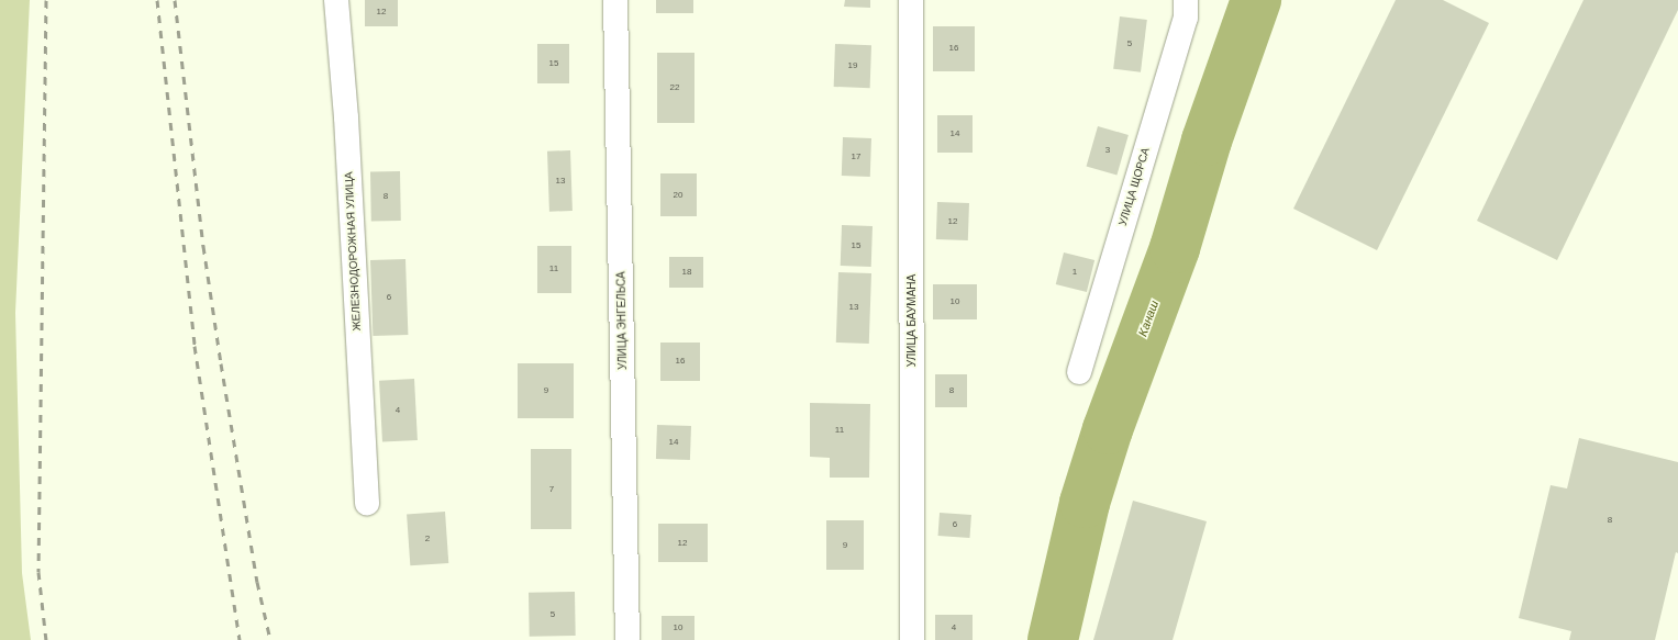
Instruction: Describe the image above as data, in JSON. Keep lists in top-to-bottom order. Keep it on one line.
{"streets":{"street":["УЛИЦА ЩОРСА","ЖЕЛЕЗНОДОРОЖНАЯ УЛИЦА","УЛИЦА ЭНГЕЛЬСА","УЛИЦА БАУМАНА"]},"water":["Канаш"],"house_numbers":["12","5","16","15","19","22","14","3","17","13","20","8","12","15","11","18","1","6","10","13","16","9","8","4","11","14","7","8","6","2","12","9","5","10","4"]}
